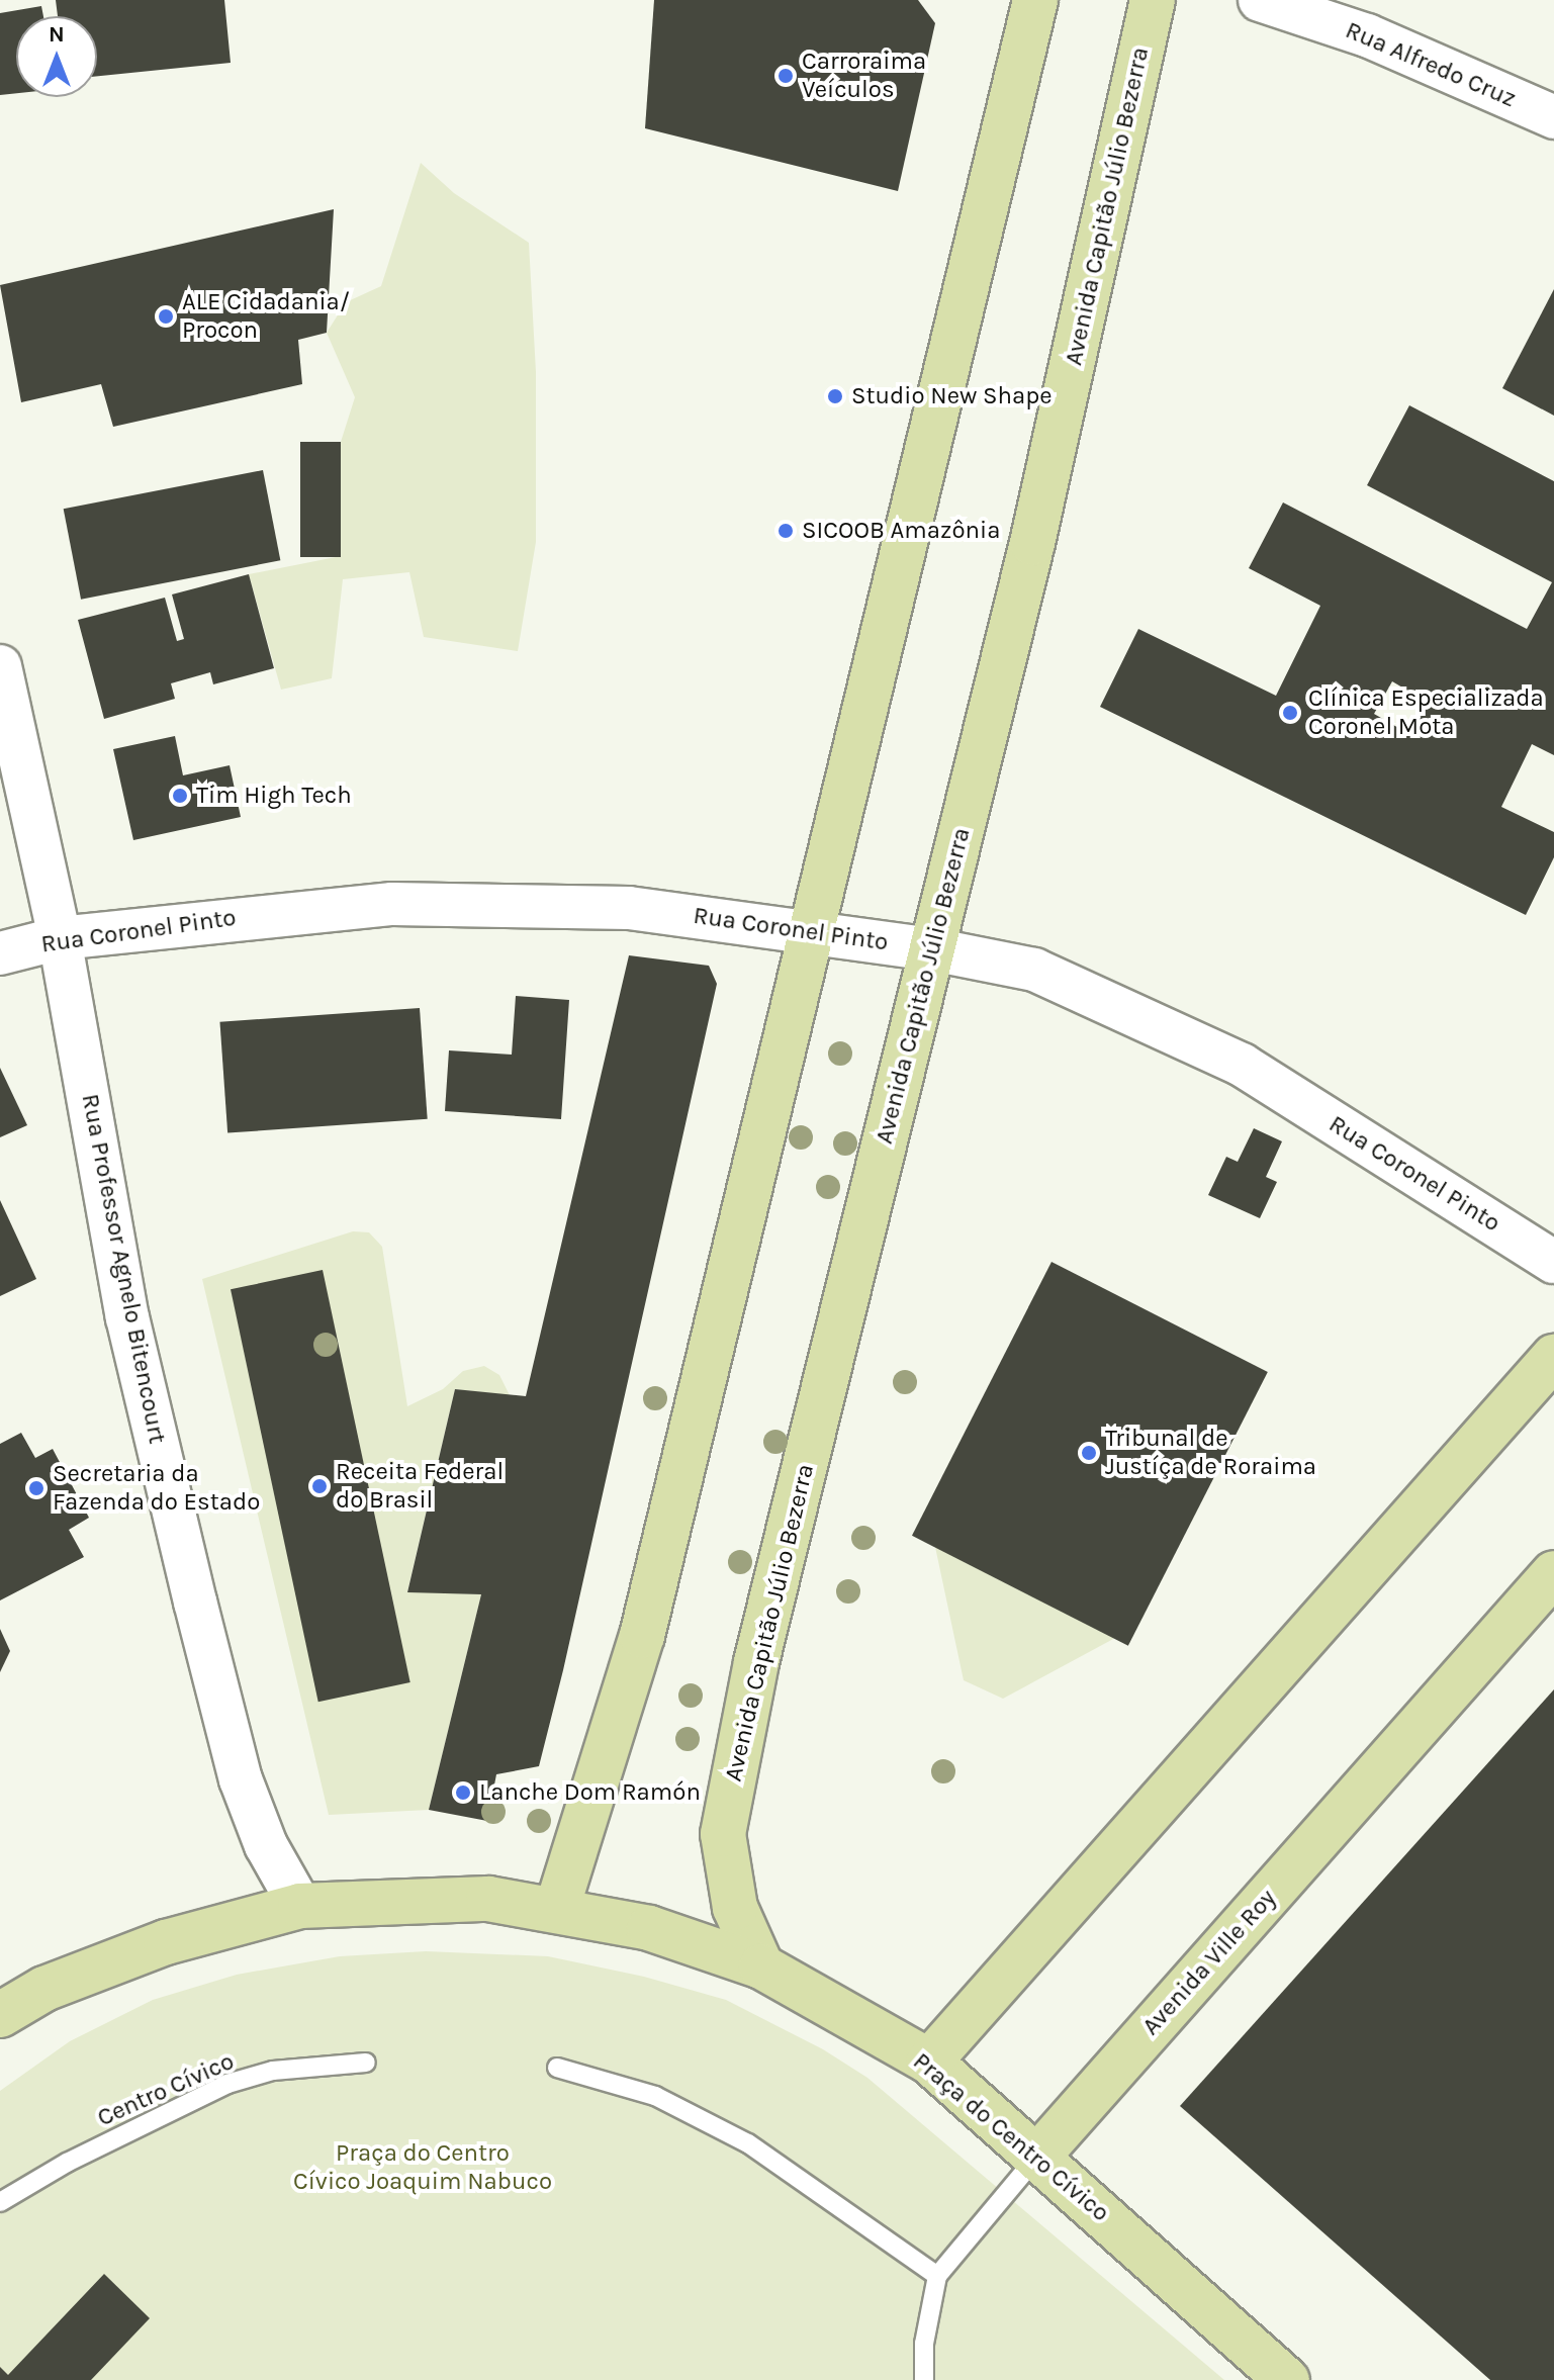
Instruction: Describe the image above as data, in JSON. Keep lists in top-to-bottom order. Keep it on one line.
{"streets":{"main road":["Avenida Capitão Júlio Bezerra","Avenida Ville Roy","Praça do Centro Cívico"],"street":["Rua Alfredo Cruz","Rua Coronel Pinto","Rua Professor Agnelo Bitencourt"],"lane":["Centro Cívico"]},"crossings":[["Avenida Capitão Júlio Bezerra","Rua Coronel Pinto"],["Avenida Capitão Júlio Bezerra","Praça do Centro Cívico"],["Rua Coronel Pinto","Rua Professor Agnelo Bitencourt"],["Rua Professor Agnelo Bitencourt","Praça do Centro Cívico"],["Avenida Ville Roy","Praça do Centro Cívico"]],"parks":["Praça do Centro Cívico Joaquim Nabuco"],"places":["Carroraima Veículos","ALE Cidadania/ Procon","Studio New Shape","SICOOB Amazônia","Clínica Especializada Coronel Mota","Tim High Tech","Tribunal de Justíça de Roraima","Receita Federal do Brasil","Secretaria da Fazenda do Estado","Lanche Dom Ramón"],"north":"top"}
